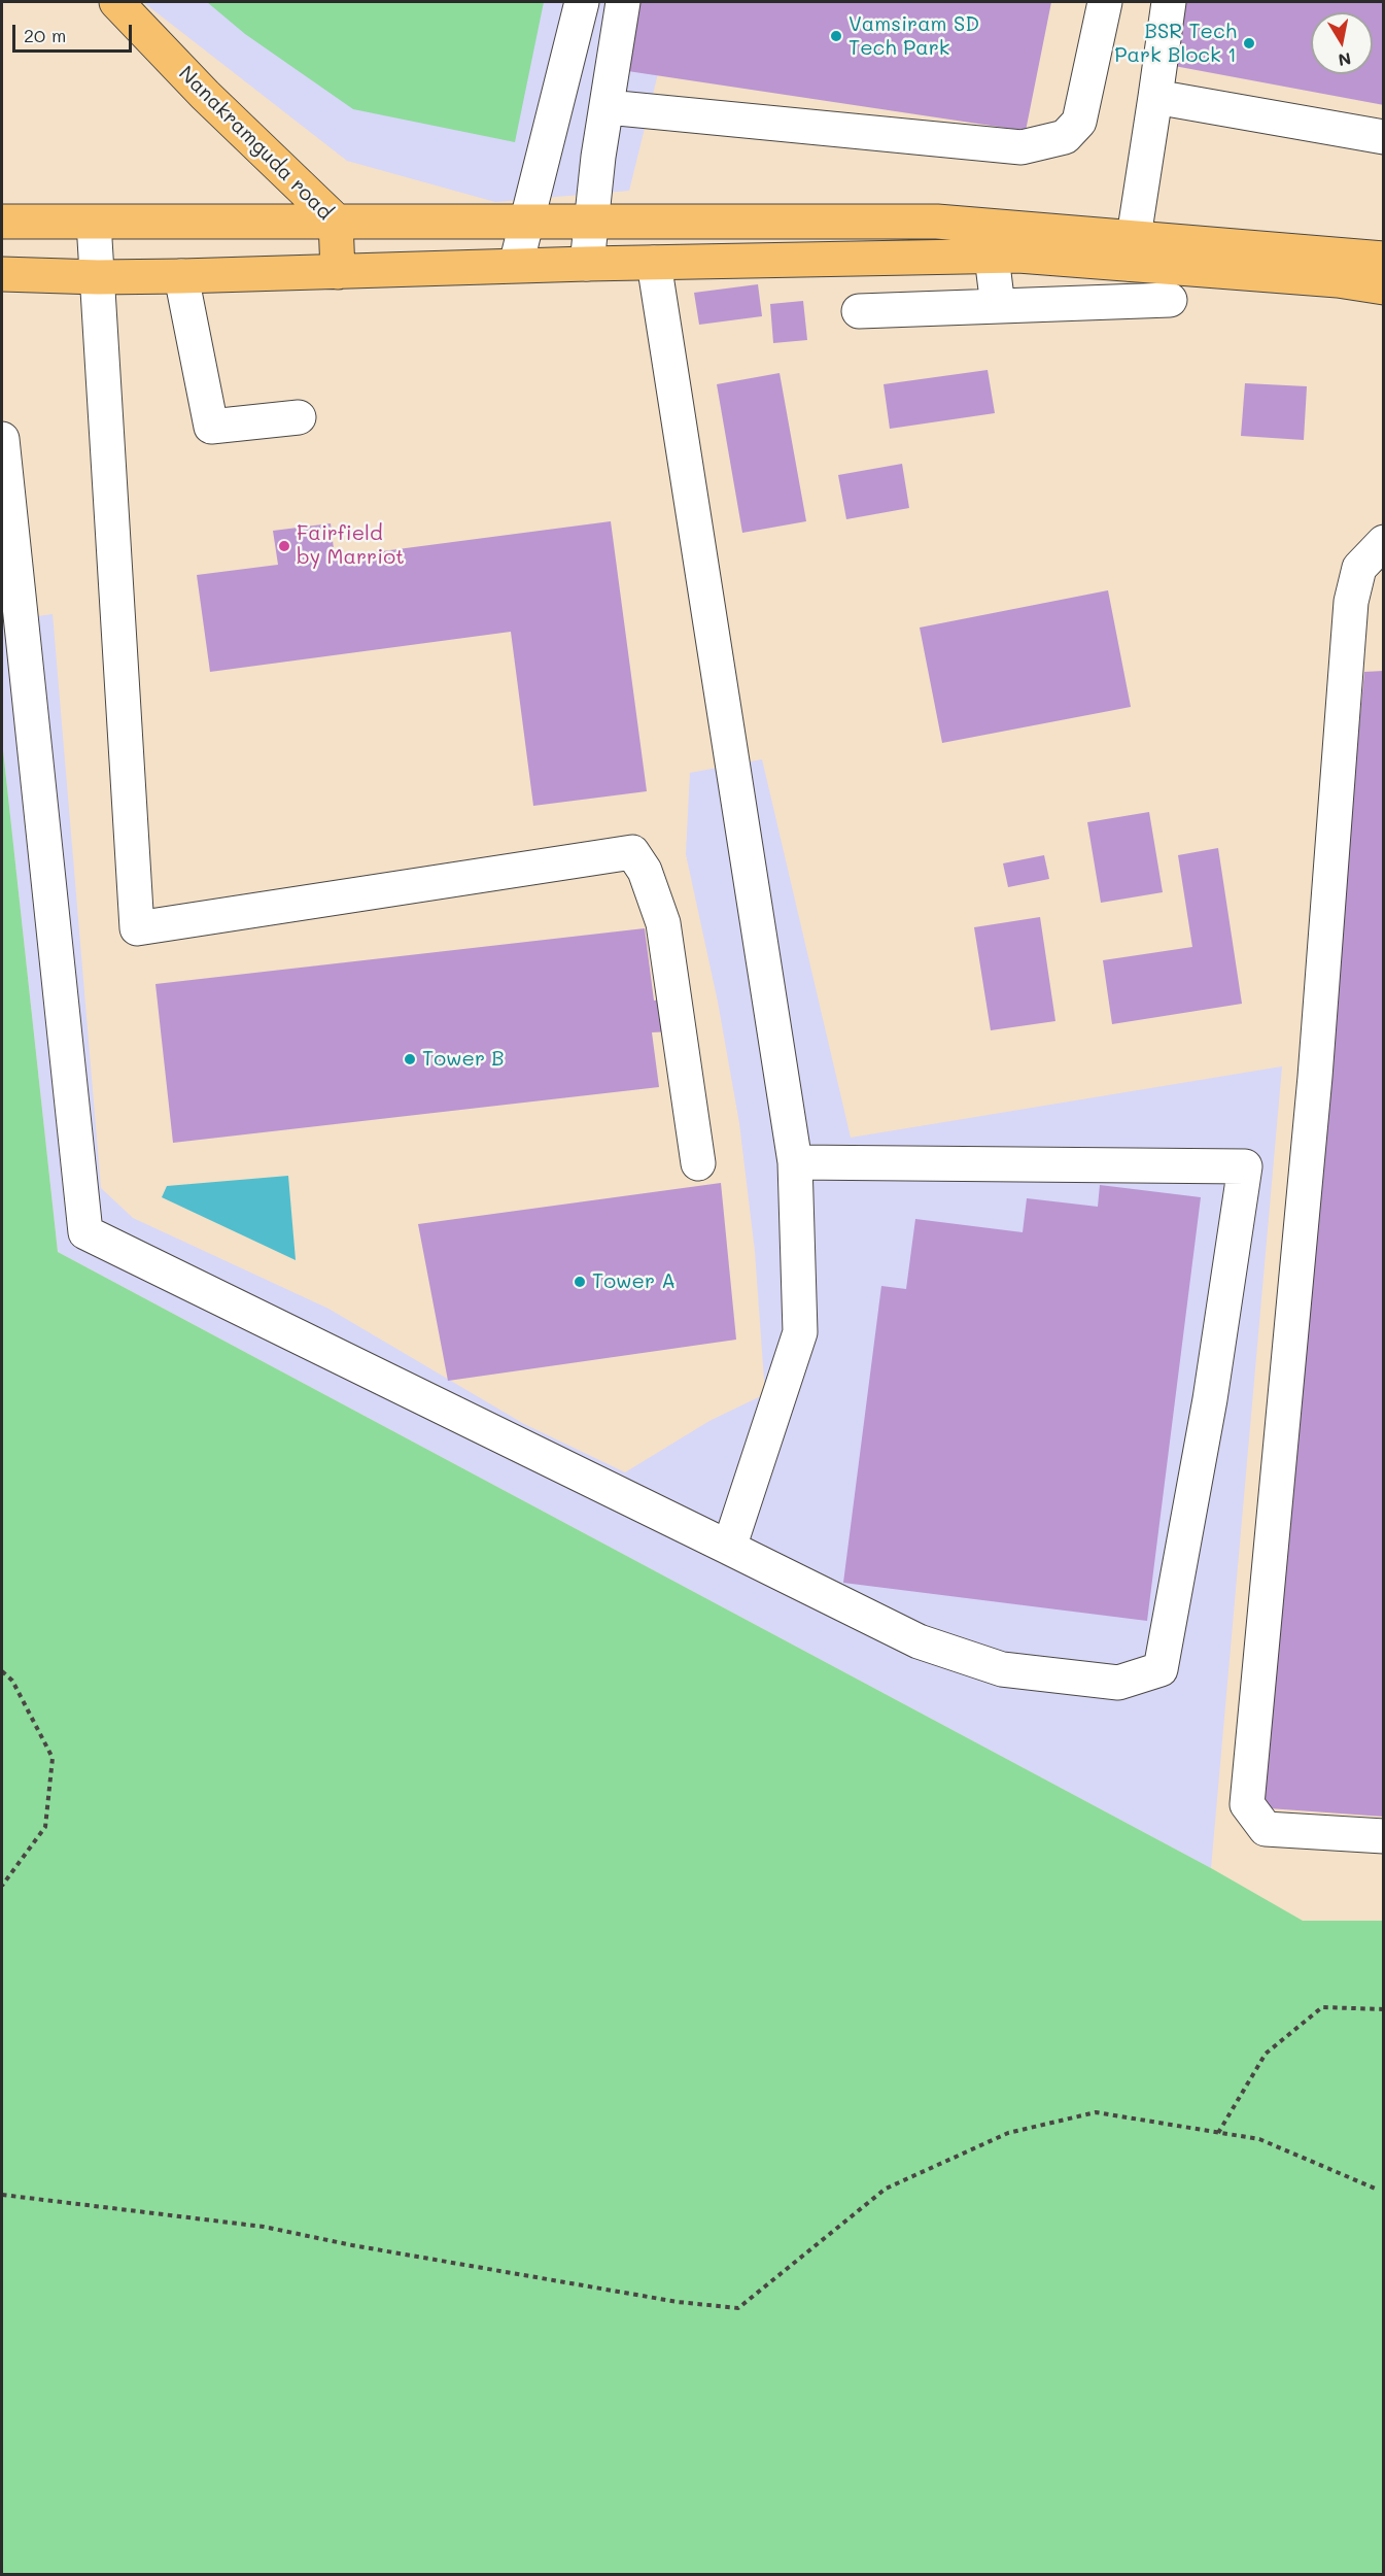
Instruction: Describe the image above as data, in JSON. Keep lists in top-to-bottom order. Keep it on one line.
{"streets":{"main road":["Nanakramguda road"]},"places":["Vamsiram SD Tech Park","BSR Tech Park Block 1","Fairfield by Marriot","Tower B","Tower A"],"scale_bar":"20 m","north":"bottom"}
